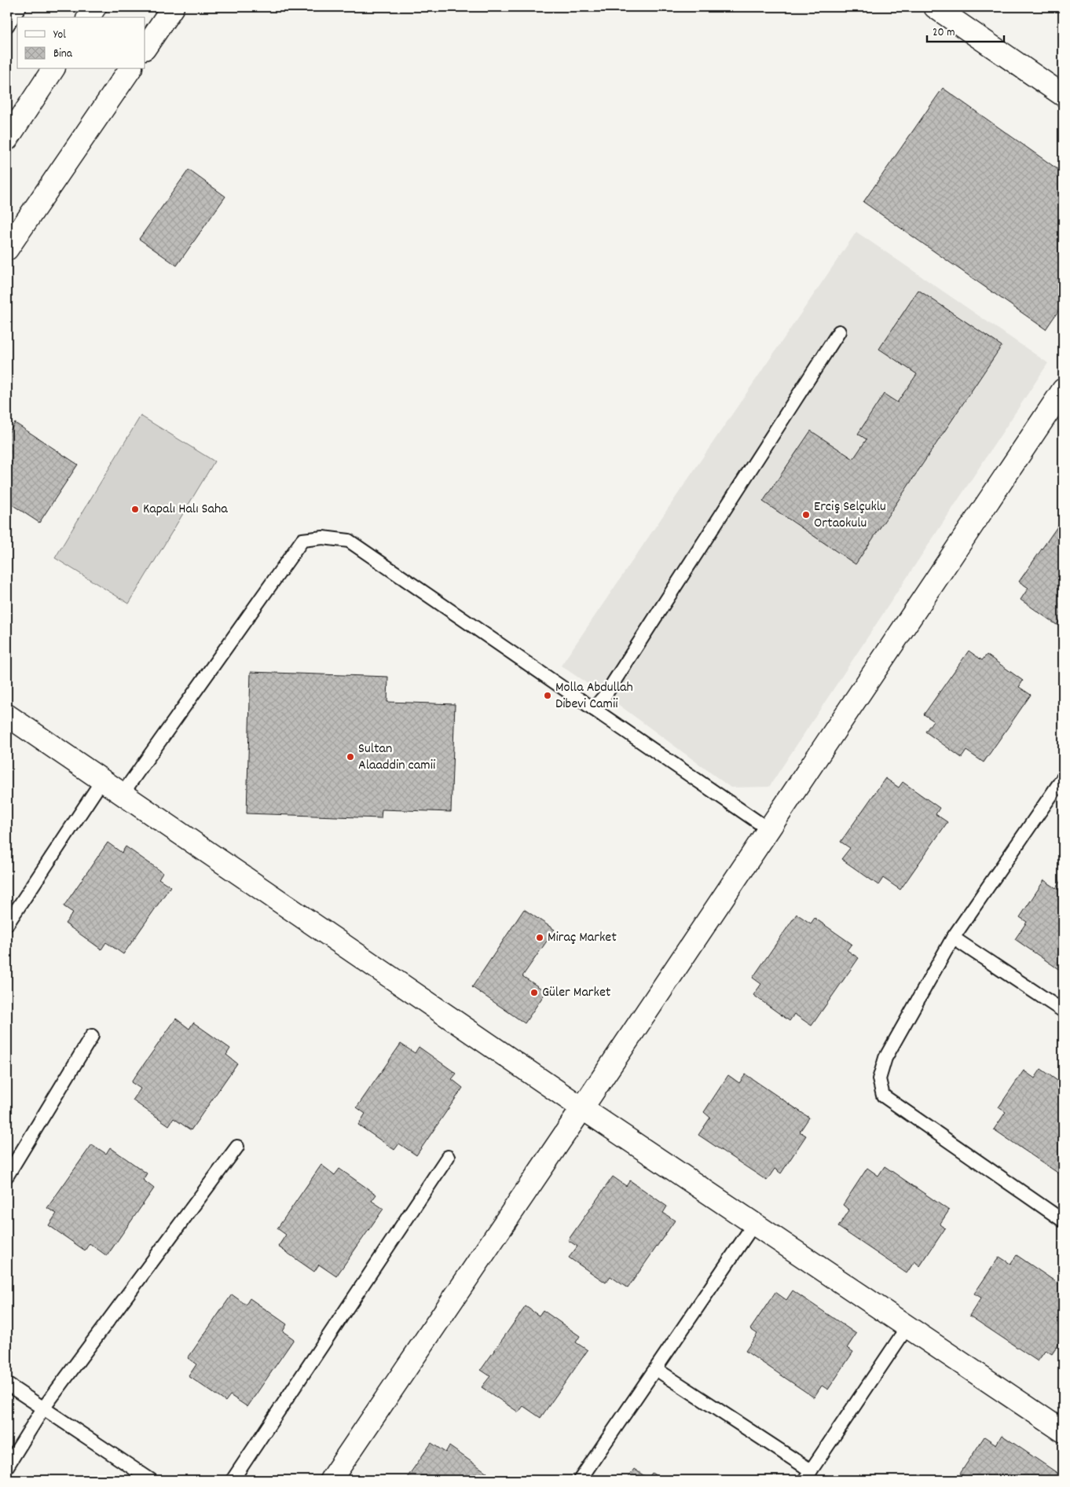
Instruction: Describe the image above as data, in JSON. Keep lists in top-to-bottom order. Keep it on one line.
{"places":["Kapalı Halı Saha","Erciş Selçuklu Ortaokulu","Molla Abdullah Dibevi Camii","Sultan Alaaddin camii","Miraç Market","Güler Market"],"legend":["Yol","Bina"],"scale_bar":"20 m"}
